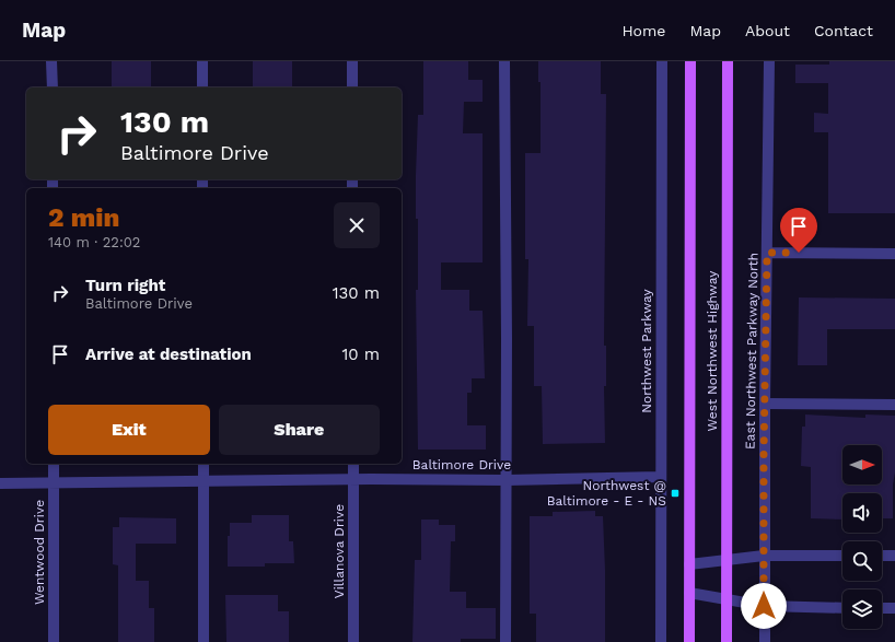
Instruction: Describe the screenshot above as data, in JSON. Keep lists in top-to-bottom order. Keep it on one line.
{"streets":{"main road":["West Northwest Highway"],"street":["Northwest Parkway","East Northwest Parkway North","Baltimore Drive","Villanova Drive","Wentwood Drive"]},"crossings":[["Northwest Parkway","Baltimore Drive"],["Baltimore Drive","Villanova Drive"],["Baltimore Drive","Wentwood Drive"]],"places":{"transit":["Northwest @ Baltimore - E - NS"]},"north":"right","page":{"header":"Map","nav":["Home","Map","About","Contact"],"turn":["130 m","Baltimore Drive"],"heading":["2 min","140 m · 22:02"],"list":[{"name":"Turn right","note":"Baltimore Drive","value":"130 m"},{"name":"Arrive at destination","value":"10 m"}],"buttons":["Exit","Share"]}}
